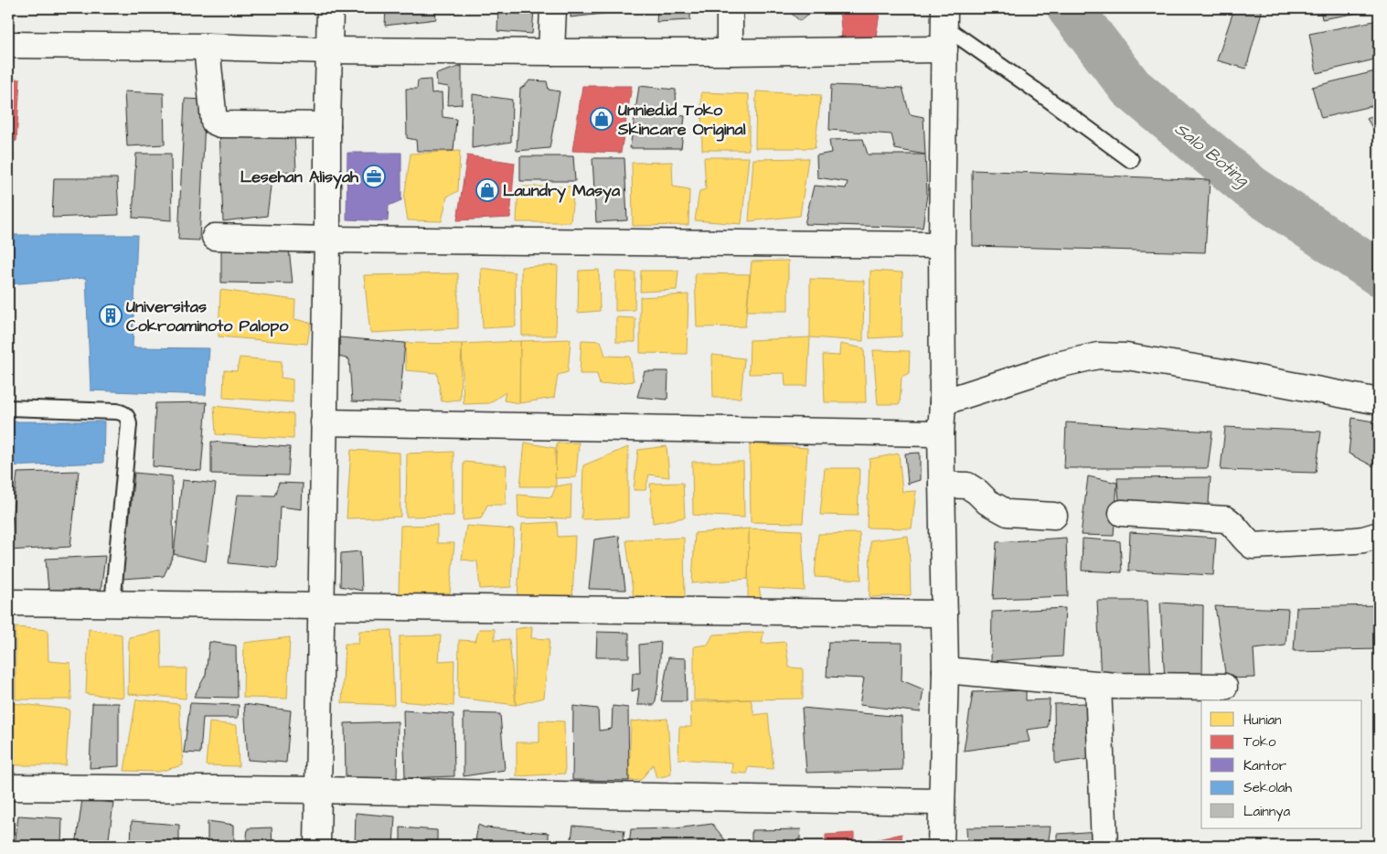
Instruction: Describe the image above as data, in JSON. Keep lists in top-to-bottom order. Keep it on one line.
{"water":["Salo Boting"],"places":{"shop":["Unnied.id Toko Skincare Original","Laundry Masya"],"office":["Lesehan Alisyah"],"building":["Universitas Cokroaminoto Palopo"]},"legend":["Hunian","Toko","Kantor","Sekolah","Lainnya"]}
